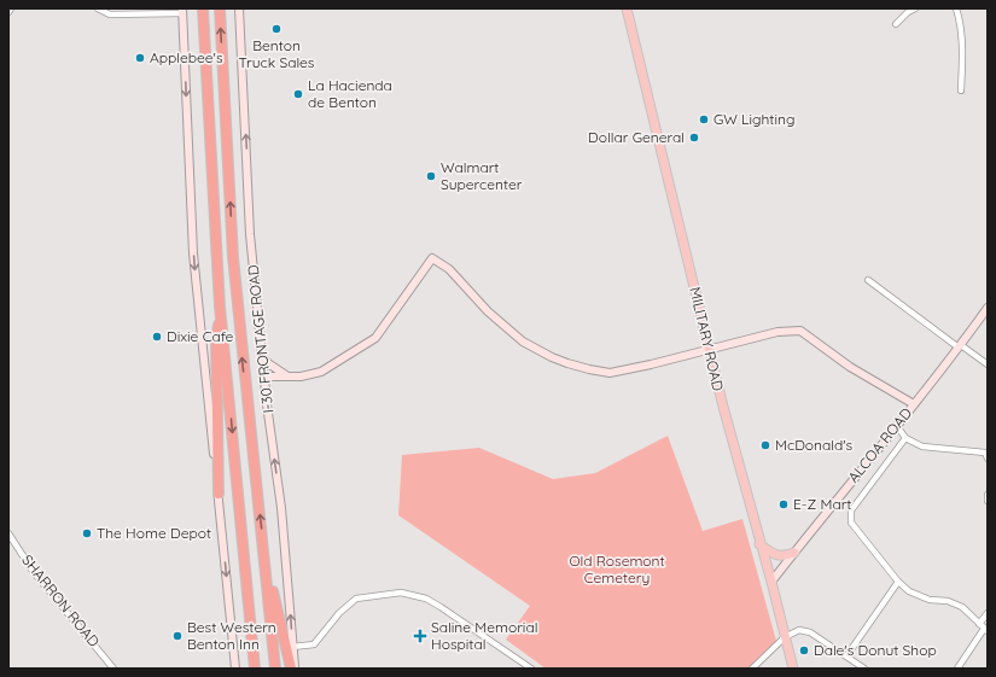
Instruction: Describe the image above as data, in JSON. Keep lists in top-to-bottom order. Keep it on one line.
{"streets":{"main road":["I-30 FRONTAGE ROAD","MILITARY ROAD","ALCOA ROAD"],"street":["SHARRON ROAD"]},"crossings":[["MILITARY ROAD","ALCOA ROAD"]],"parks":["Old Rosemont Cemetery"],"places":{"other":["Benton Truck Sales","Applebee's","La Hacienda de Benton","GW Lighting","Dollar General","Walmart Supercenter","Dixie Cafe","McDonald's","E-Z Mart","The Home Depot","Best Western Benton Inn","Dale's Donut Shop"],"health":["Saline Memorial Hospital"]}}
